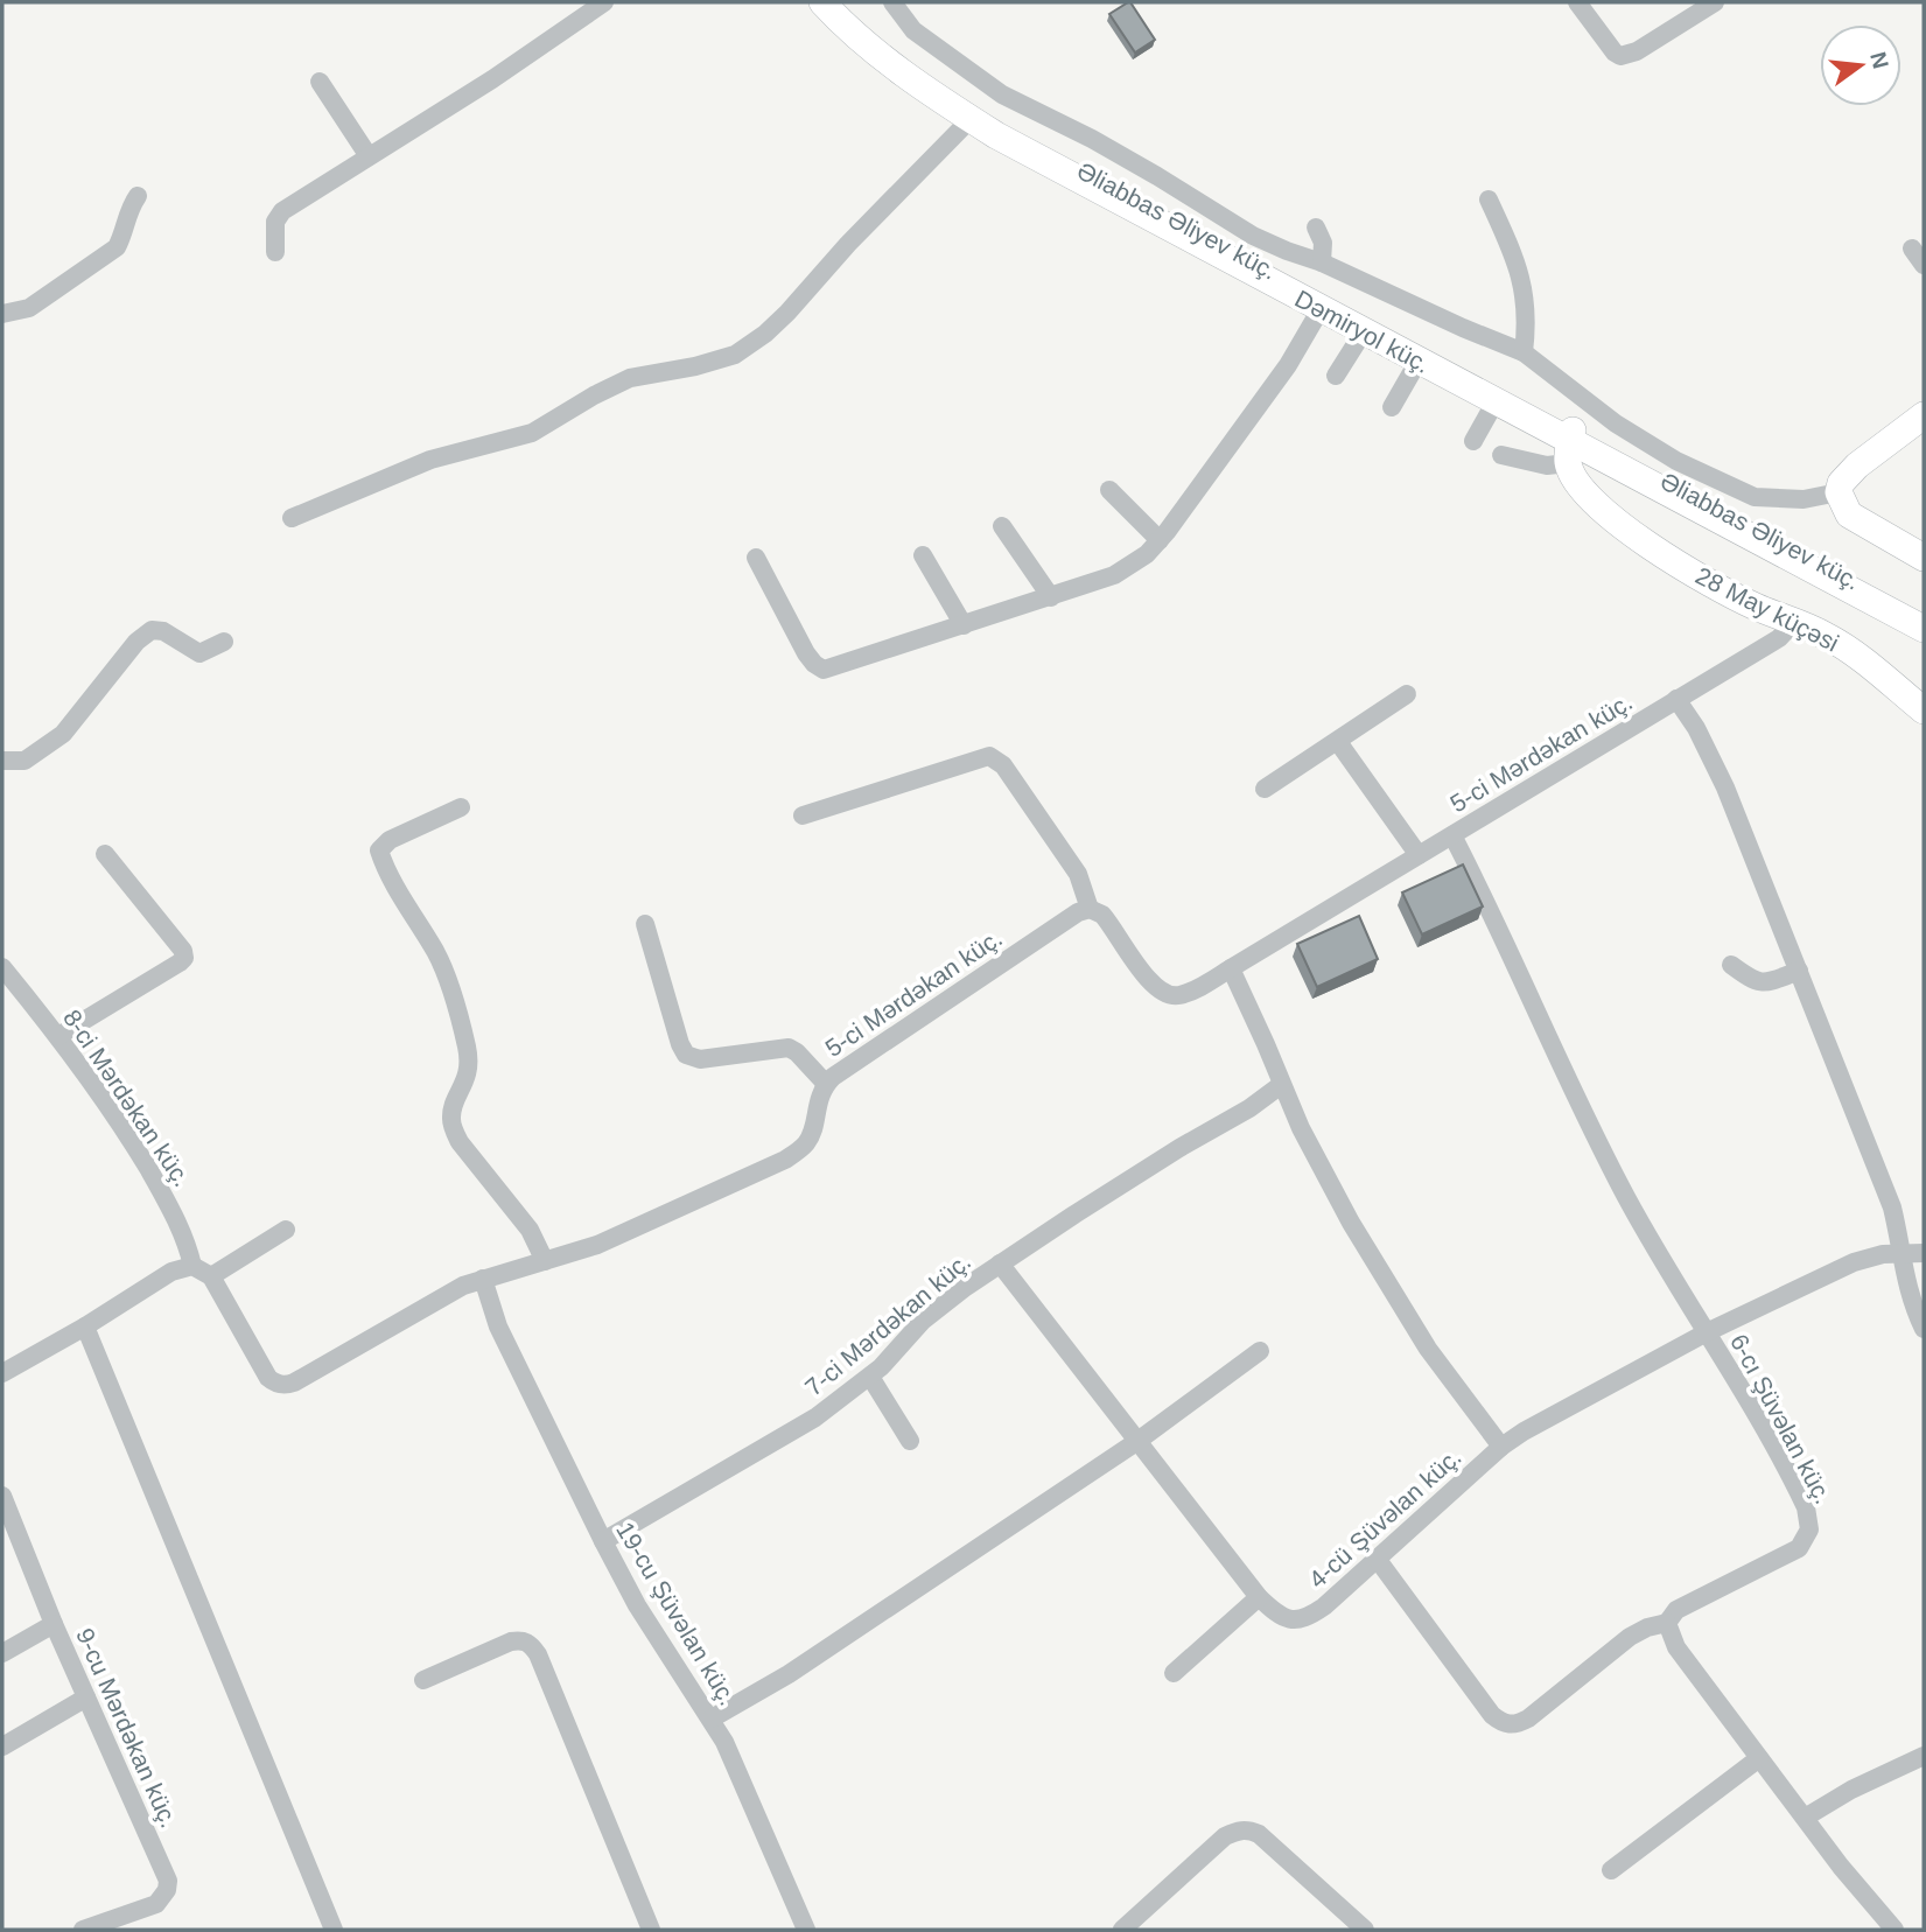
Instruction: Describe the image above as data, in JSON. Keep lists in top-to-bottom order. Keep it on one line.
{"streets":{"main road":["Əliabbas Əliyev küç.","Dəmiryol küç.","28 May küçəsi"],"street":["5-ci Mərdəkan küç.","8-ci Mərdəkan küç.","7-ci Mərdəkan küç.","6-cı Şüvəlan küç.","4-cü Şüvəlan küç.","19-cu Şüvəlan küç.","9-cu Mərdəkan küç."]},"crossings":[["Əliabbas Əliyev küç.","Dəmiryol küç."],["Əliabbas Əliyev küç.","28 May küçəsi"],["Dəmiryol küç.","28 May küçəsi"],["28 May küçəsi","5-ci Mərdəkan küç."],["5-ci Mərdəkan küç.","6-cı Şüvəlan küç."],["5-ci Mərdəkan küç.","19-cu Şüvəlan küç."],["7-ci Mərdəkan küç.","4-cü Şüvəlan küç."],["7-ci Mərdəkan küç.","19-cu Şüvəlan küç."],["6-cı Şüvəlan küç.","4-cü Şüvəlan küç."]],"north":"right"}
